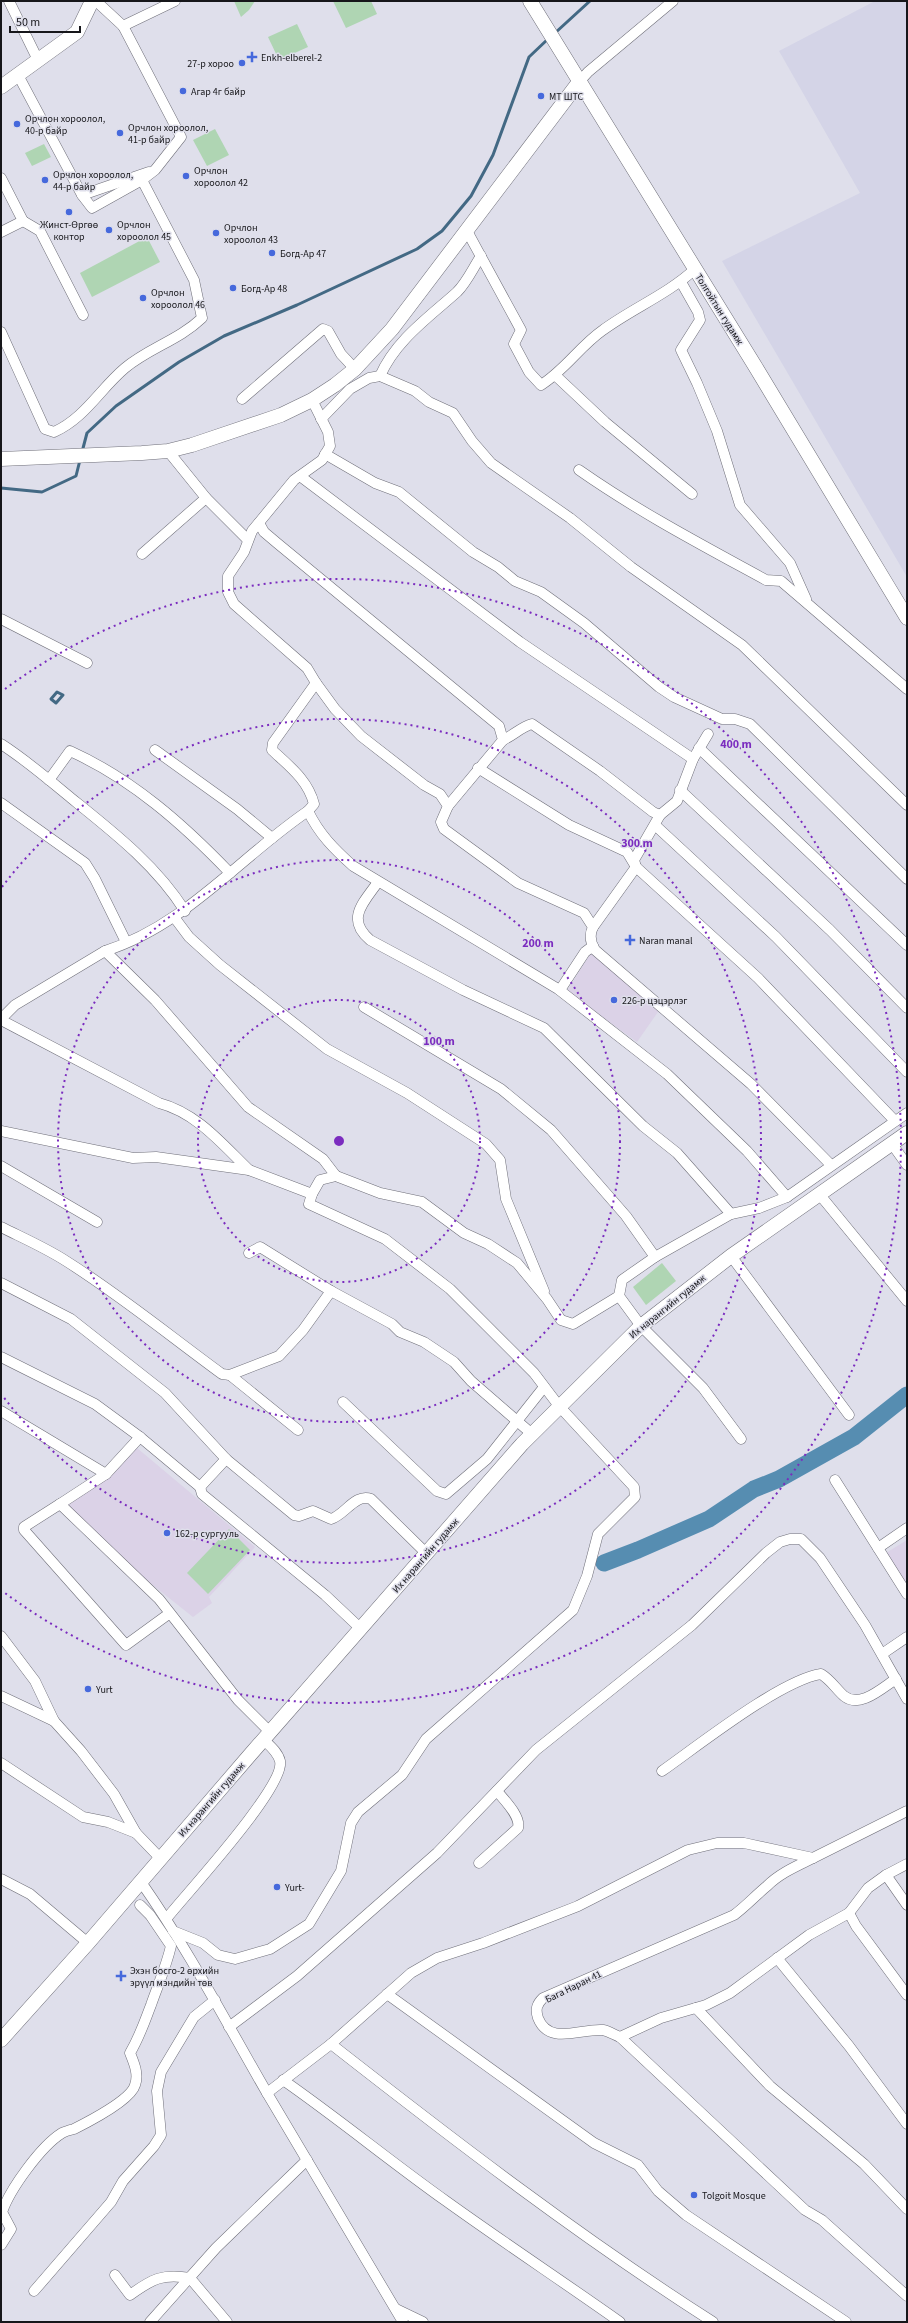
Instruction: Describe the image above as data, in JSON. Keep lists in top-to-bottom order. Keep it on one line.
{"streets":{"main road":["Толгойтын гудамж","Их нарангийн гудамж"],"street":["Бага Наран 41"]},"places":{"health":["Enkh-elberel-2","Naran manal","Эхэн босго-2 өрхийн эрүүл мэндийн төв"],"other":["27-р хороо","Агар 4г байр","MТ ШТС","Орчлон хороолол, 40-р байр","Орчлон хороолол, 41-р байр","Орчлон хороолол 42","Орчлон хороолол, 44-р байр","Жинст-Өргөө контор","Орчлон хороолол 45","Орчлон хороолол 43","Богд-Ар 47","Богд-Ар 48","Орчлон хороолол 46","226-р цэцэрлэг","162-р сургууль","Yurt","Yurt-","Tolgoit Mosque"]},"scale_bar":"50 m","rings":["400 m","300 m","200 m","100 m"]}
